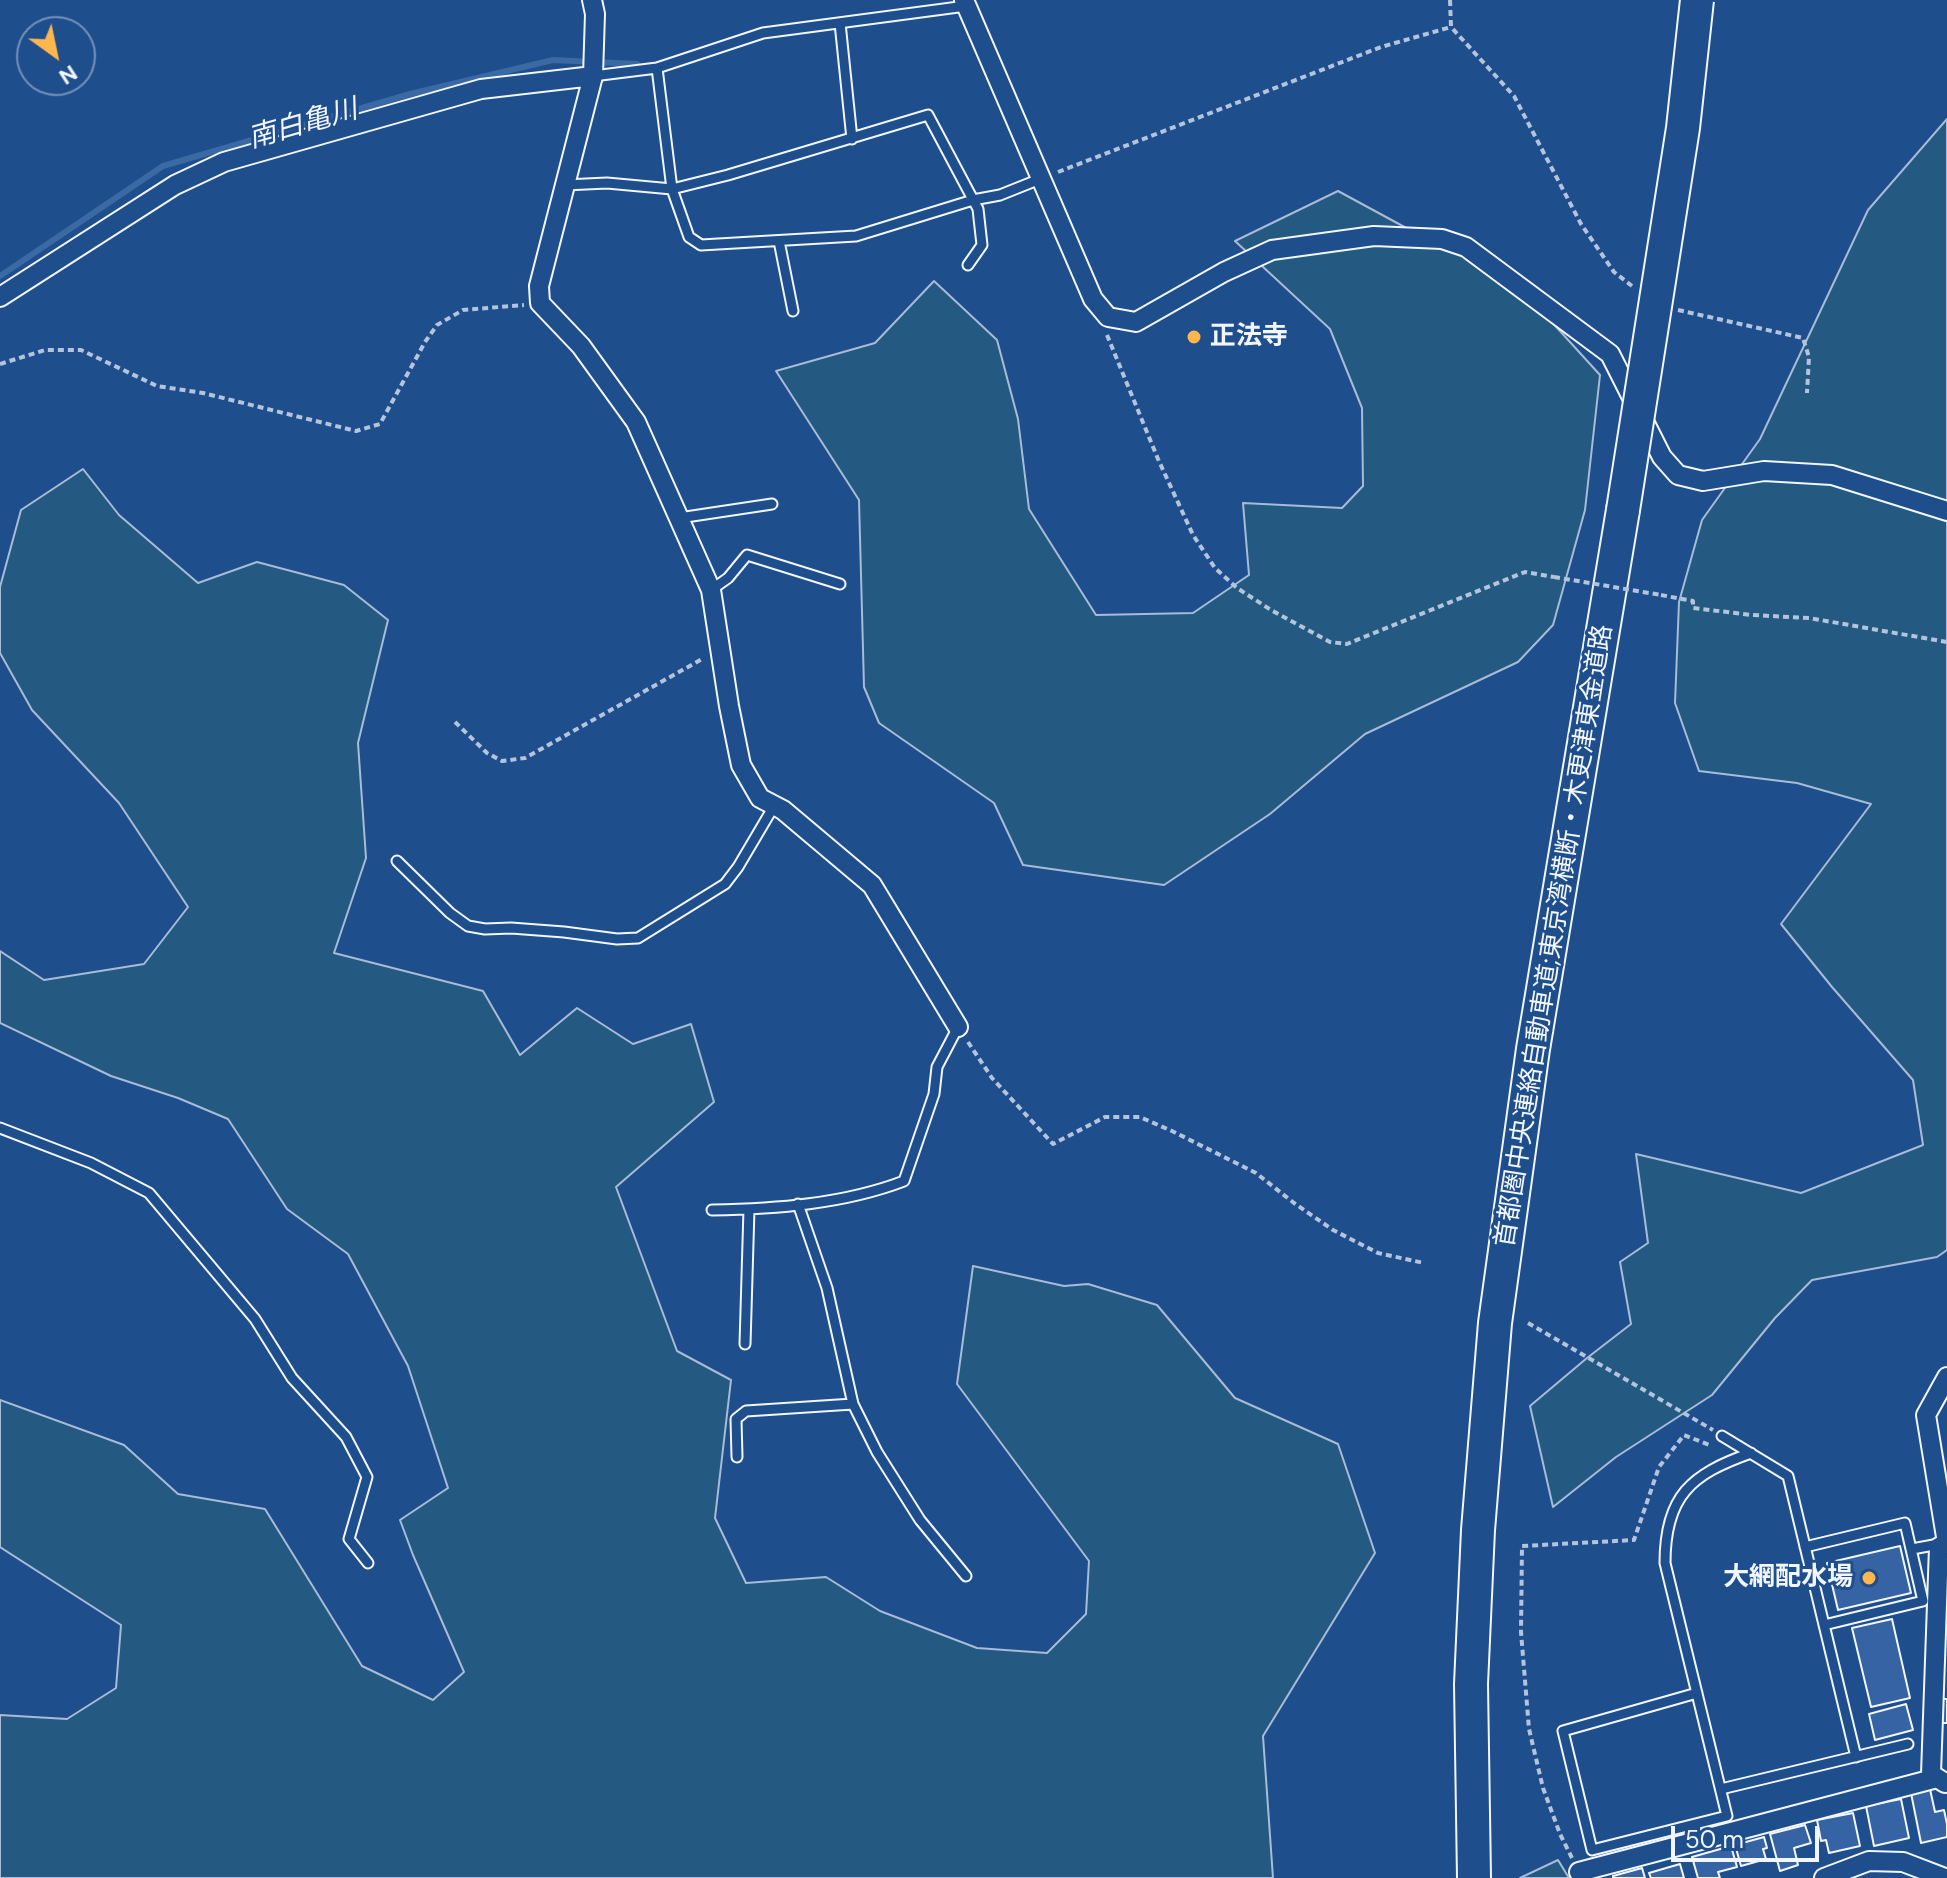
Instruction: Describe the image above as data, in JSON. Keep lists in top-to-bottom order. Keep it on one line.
{"streets":{"highway":["首都圏中央連絡自動車道;東京湾横断・木更津東金道路"]},"water":["南白亀川"],"places":["正法寺","大網配水場"],"scale_bar":"50 m","north":"bottom right"}
